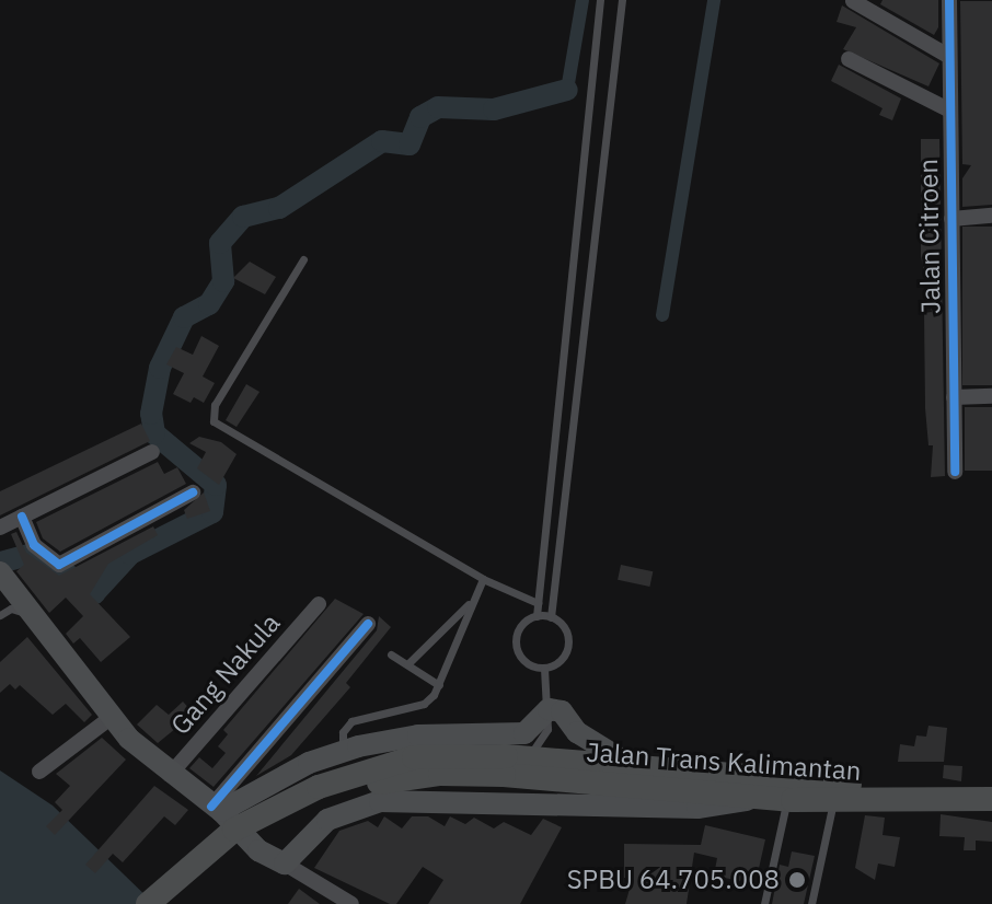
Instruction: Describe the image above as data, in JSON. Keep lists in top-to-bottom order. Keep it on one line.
{"streets":{"highway":["Jalan Trans Kalimantan"],"street":["Jalan Citroen","Gang Nakula"]},"places":["SPBU 64.705.008"]}
